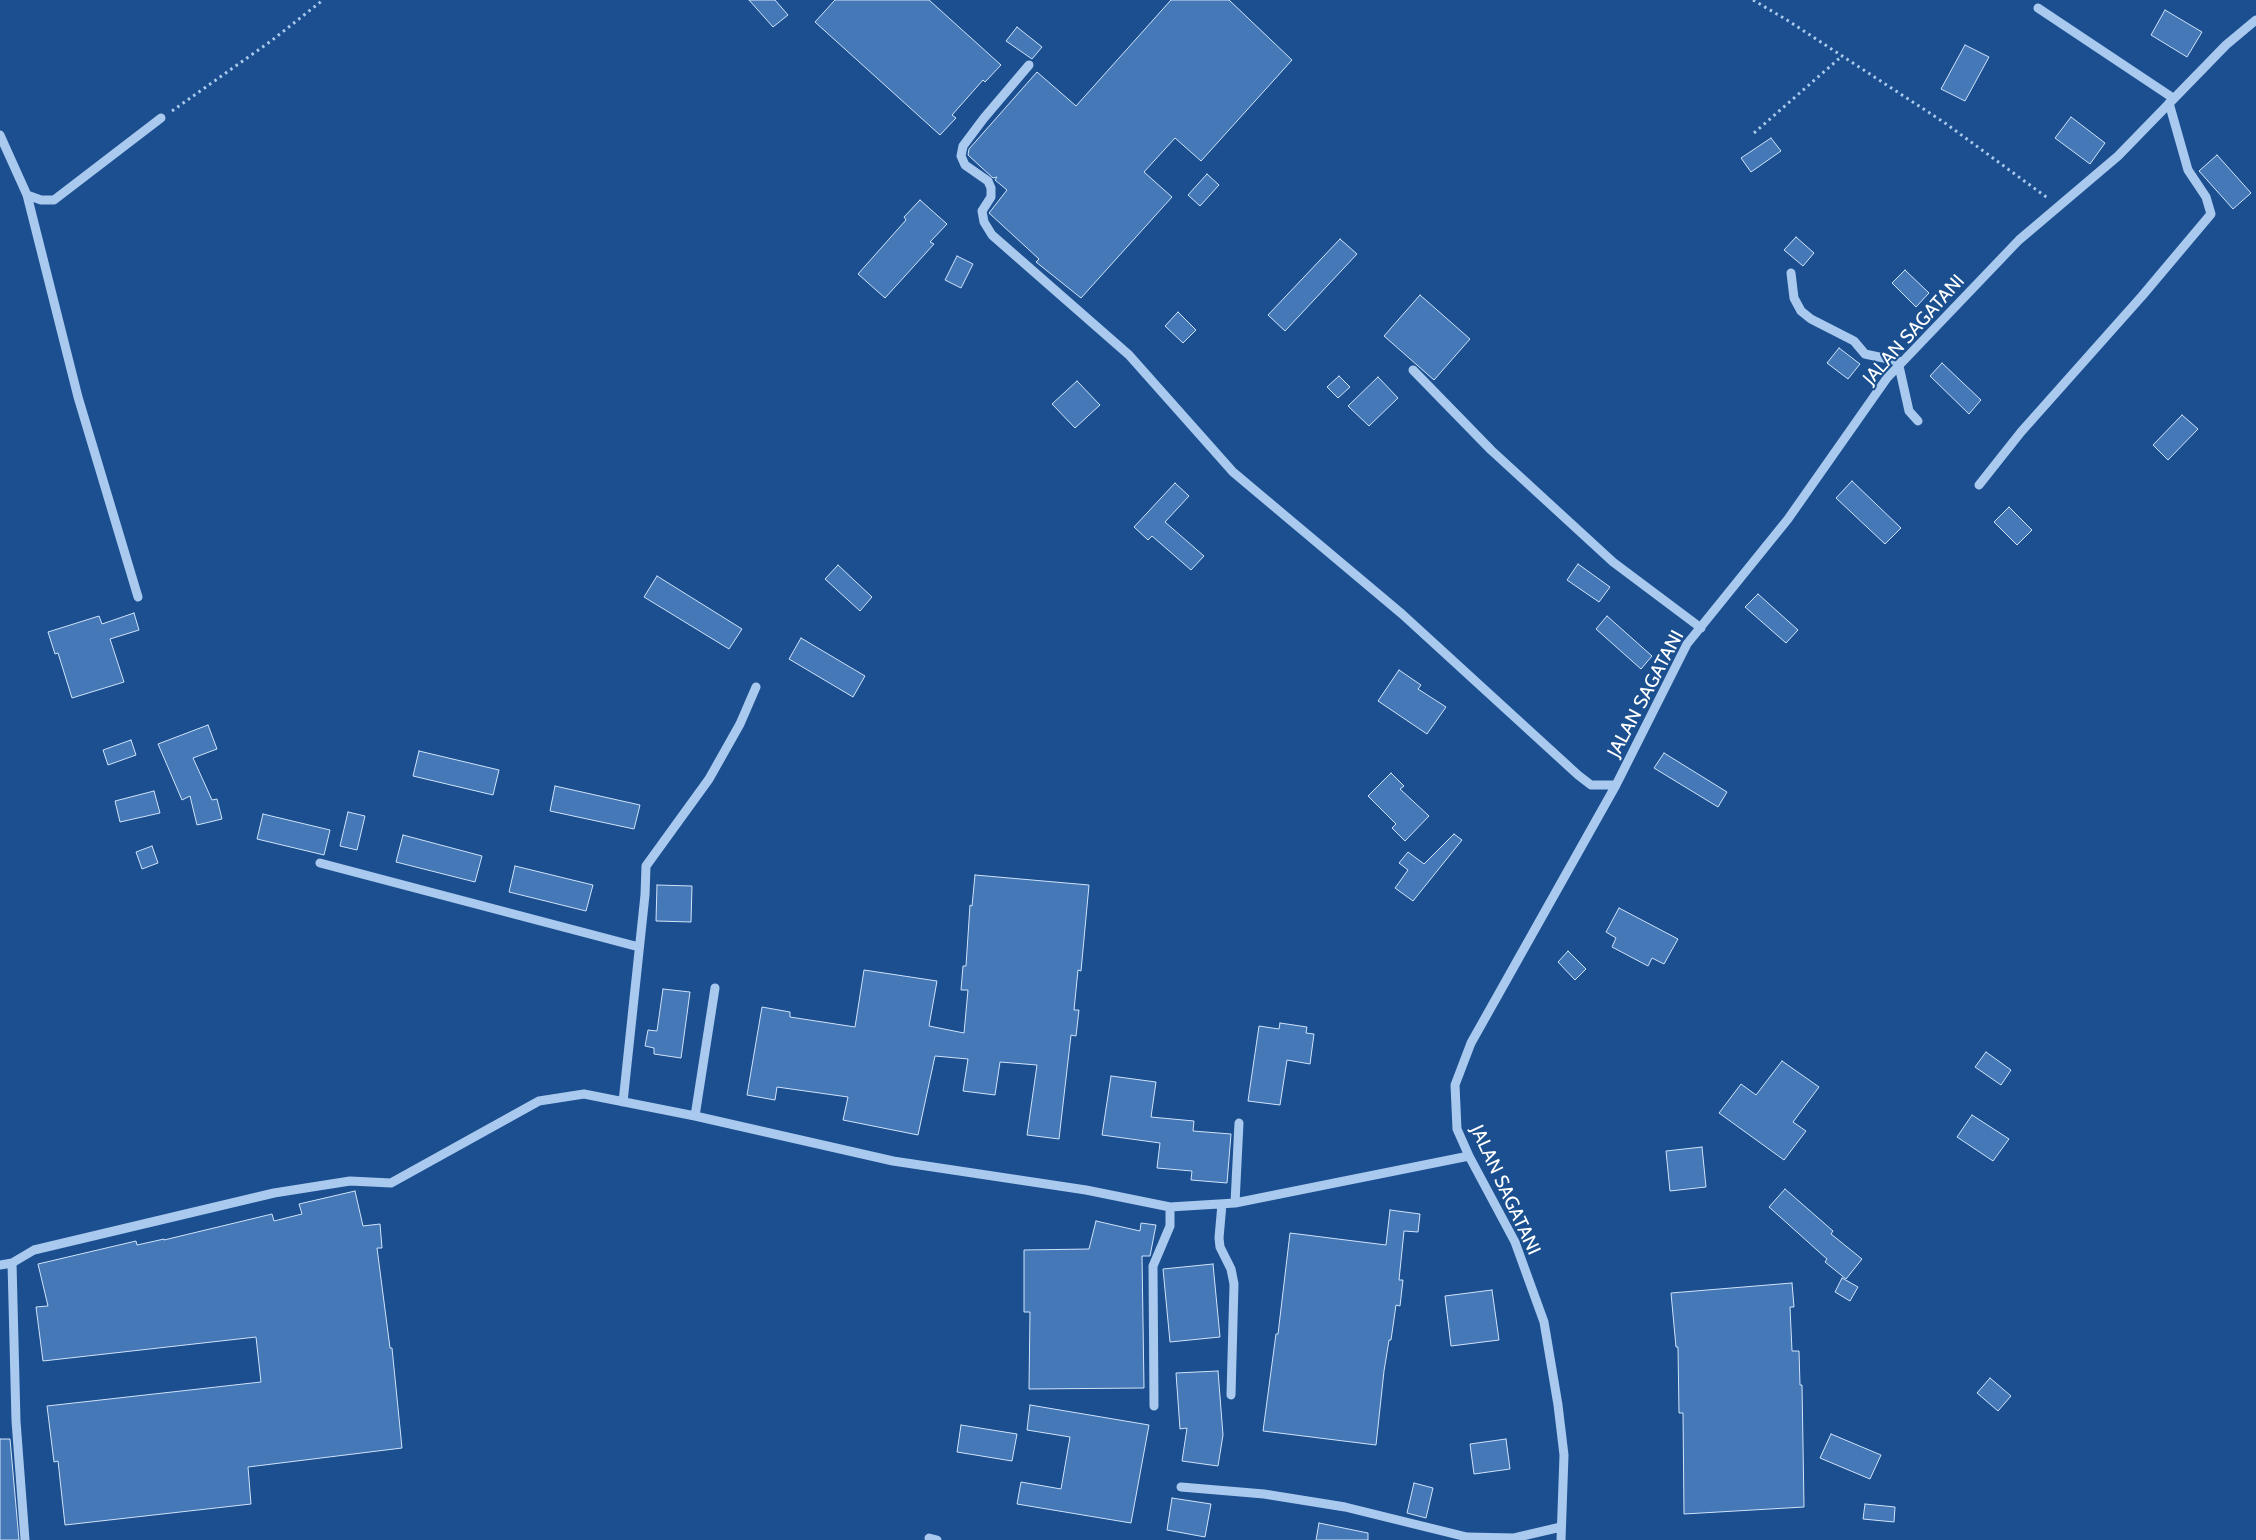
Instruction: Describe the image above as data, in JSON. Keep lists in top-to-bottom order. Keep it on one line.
{"streets":{"street":["JALAN SAGATANI"]}}
